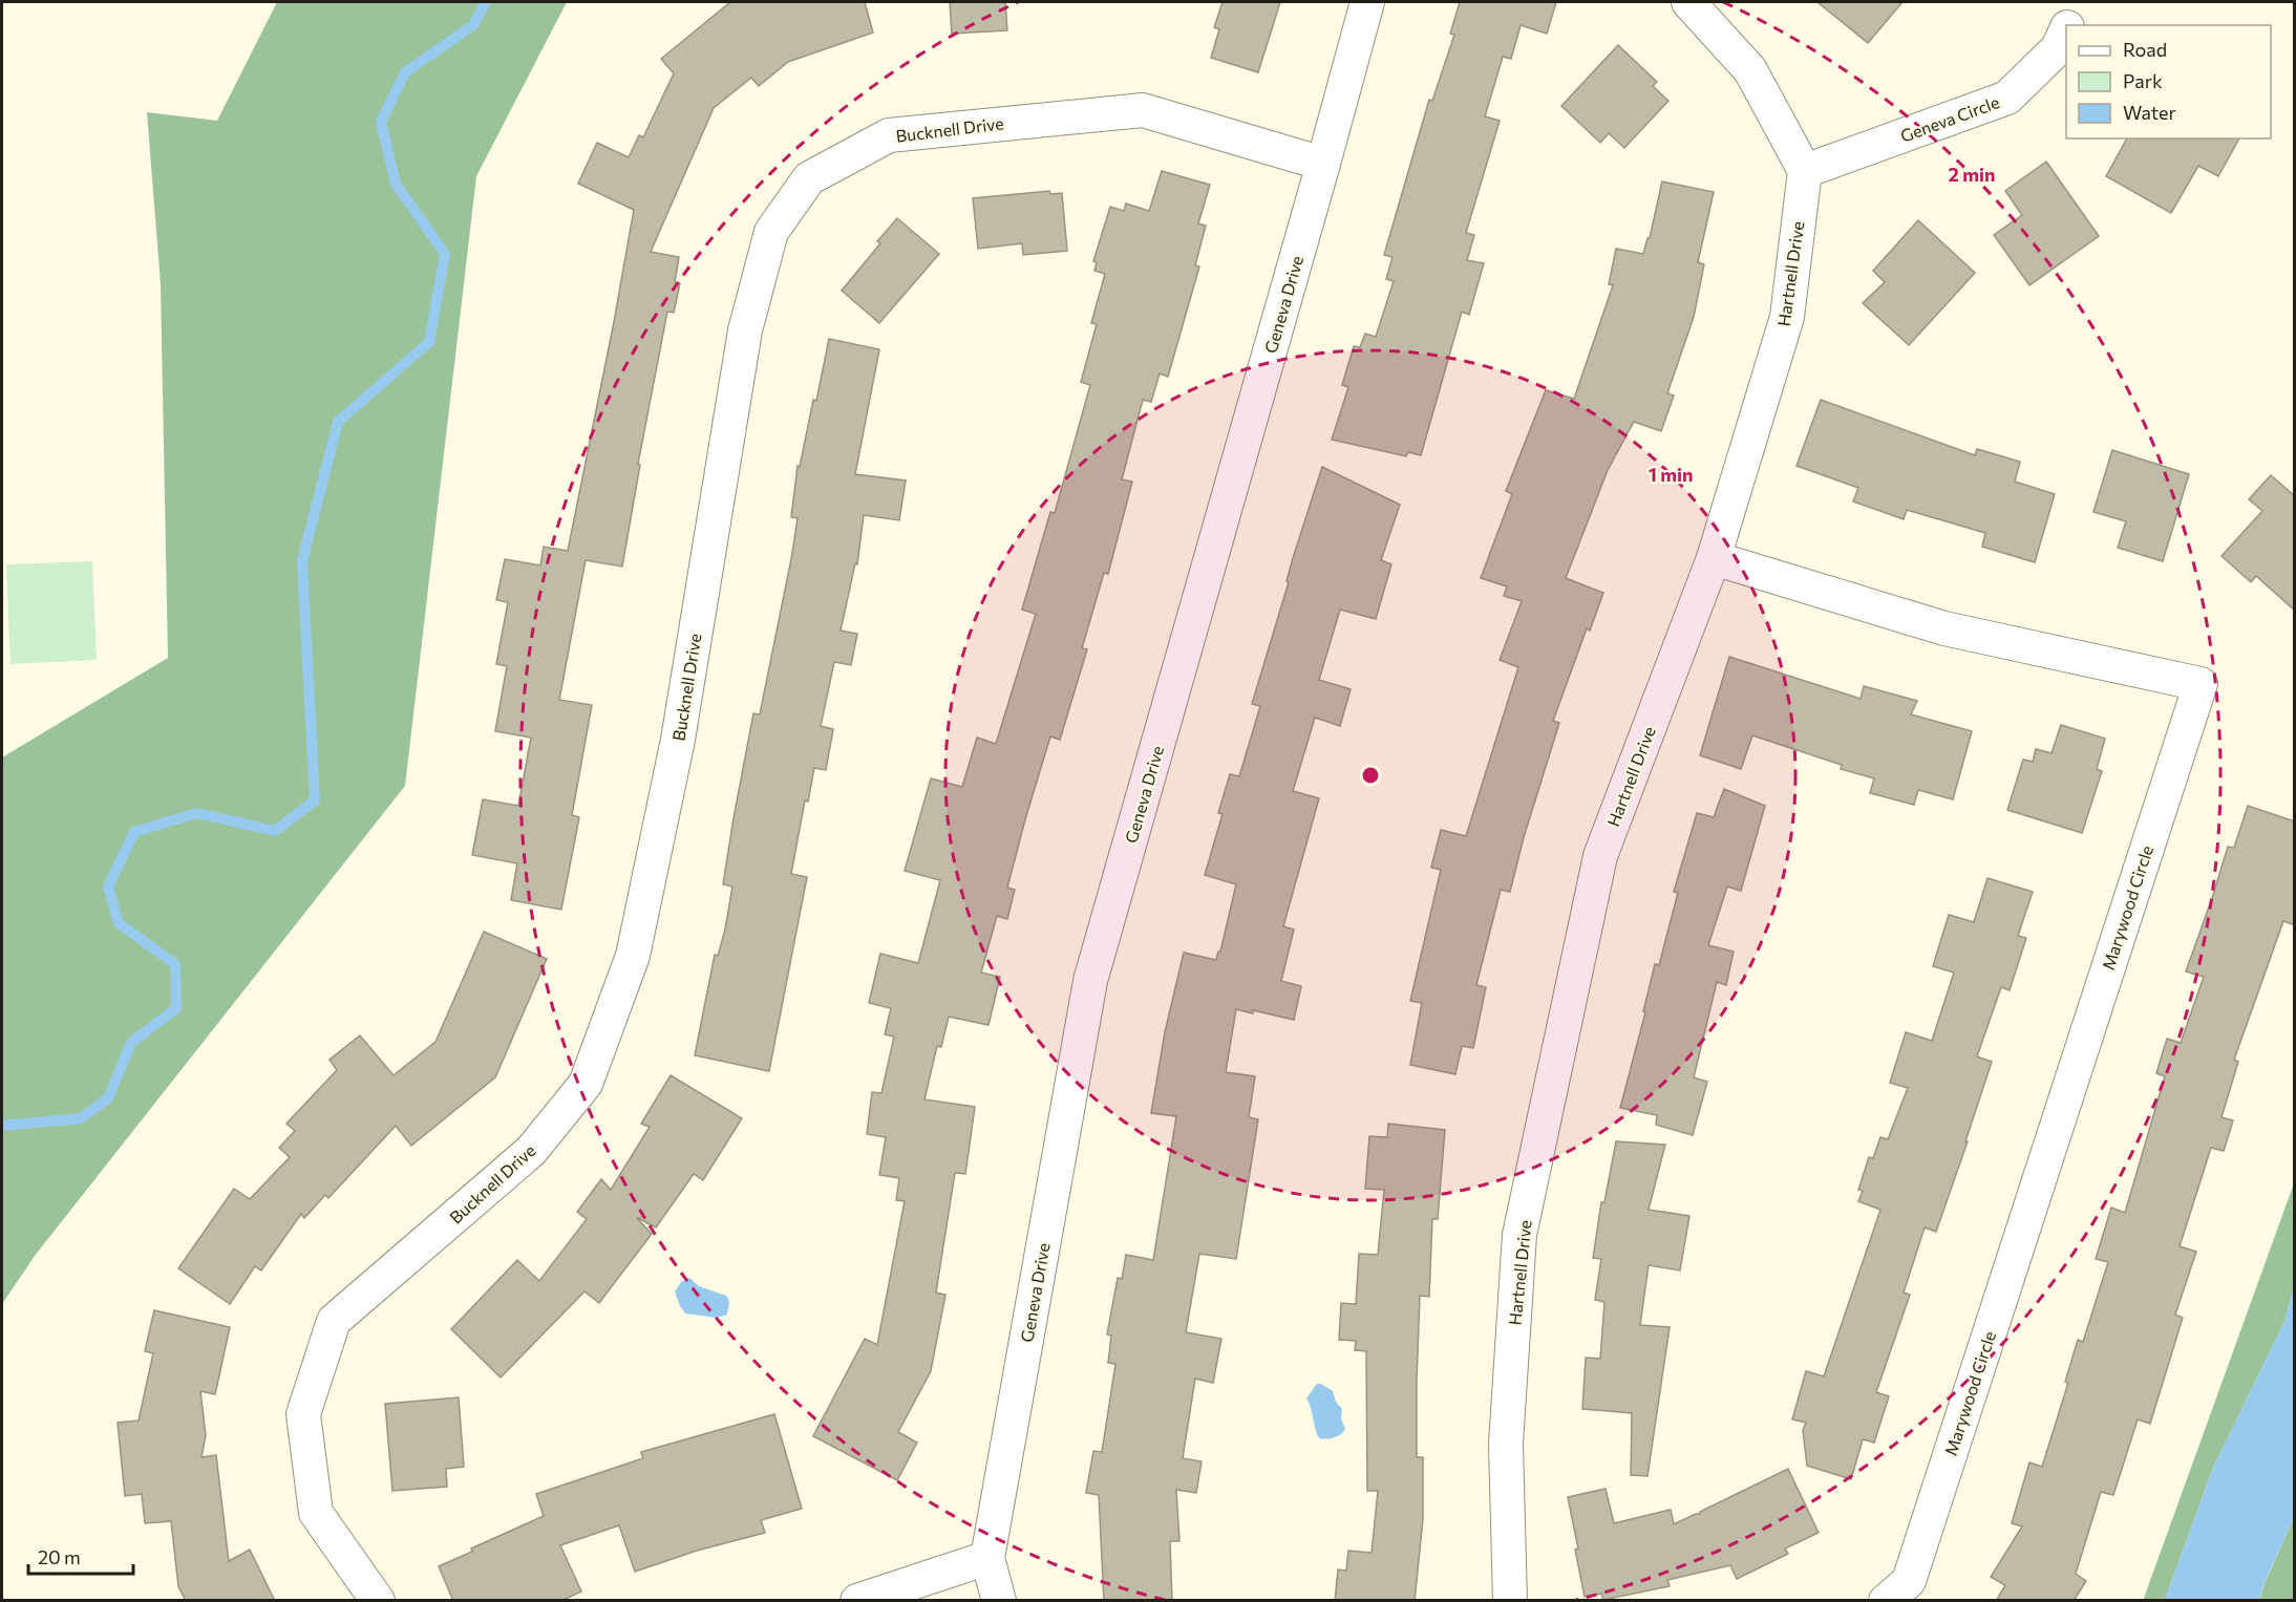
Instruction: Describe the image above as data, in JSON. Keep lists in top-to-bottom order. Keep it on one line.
{"streets":{"street":["Geneva Circle","Bucknell Drive","Hartnell Drive","Geneva Drive","Marywood Circle"]},"crossings":[["Geneva Circle","Hartnell Drive"],["Bucknell Drive","Geneva Drive"],["Hartnell Drive","Marywood Circle"]],"legend":["Road","Park","Water"],"scale_bar":"20 m","rings":["2 min","1 min"]}
